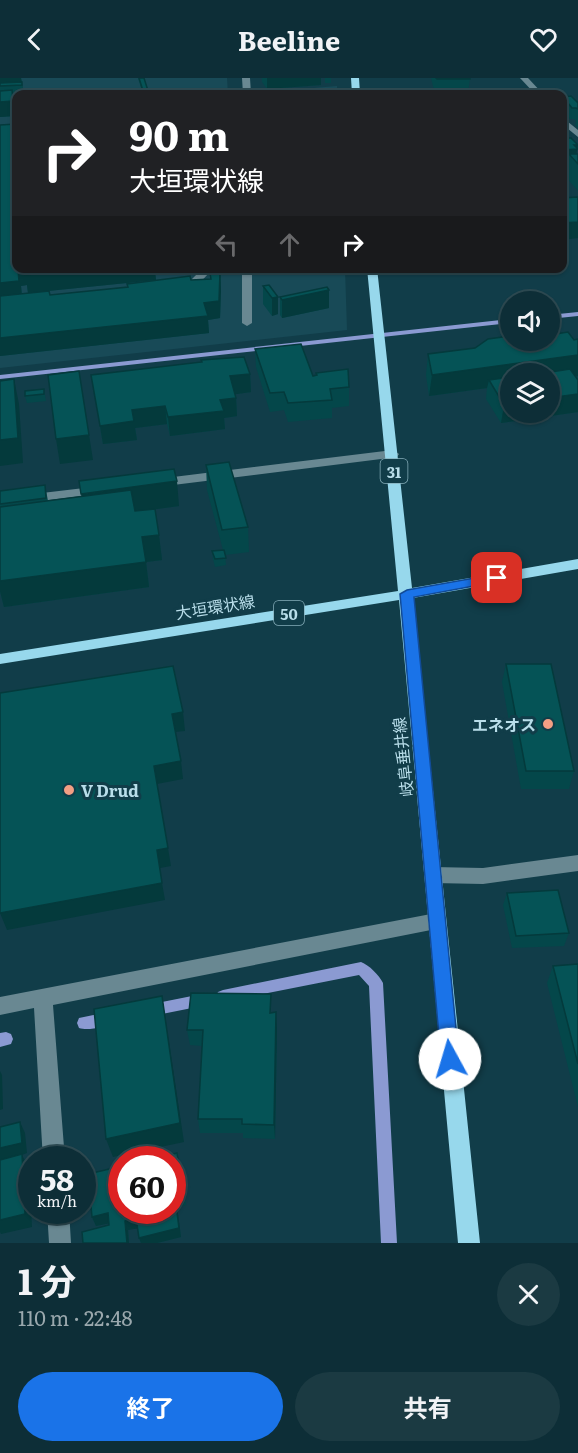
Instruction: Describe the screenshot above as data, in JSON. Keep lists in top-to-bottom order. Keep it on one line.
{"streets":{"main road":["31","大垣環状線","50","岐阜垂井線"]},"crossings":[["大垣環状線","岐阜垂井線"]],"places":["エネオス","V Drud"],"page":{"header":"Beeline","turn":["90 m","大垣環状線"],"speed":"58 km/h","limit":"60","heading":["1 分","110 m · 22:48"],"buttons":["終了","共有"]}}
